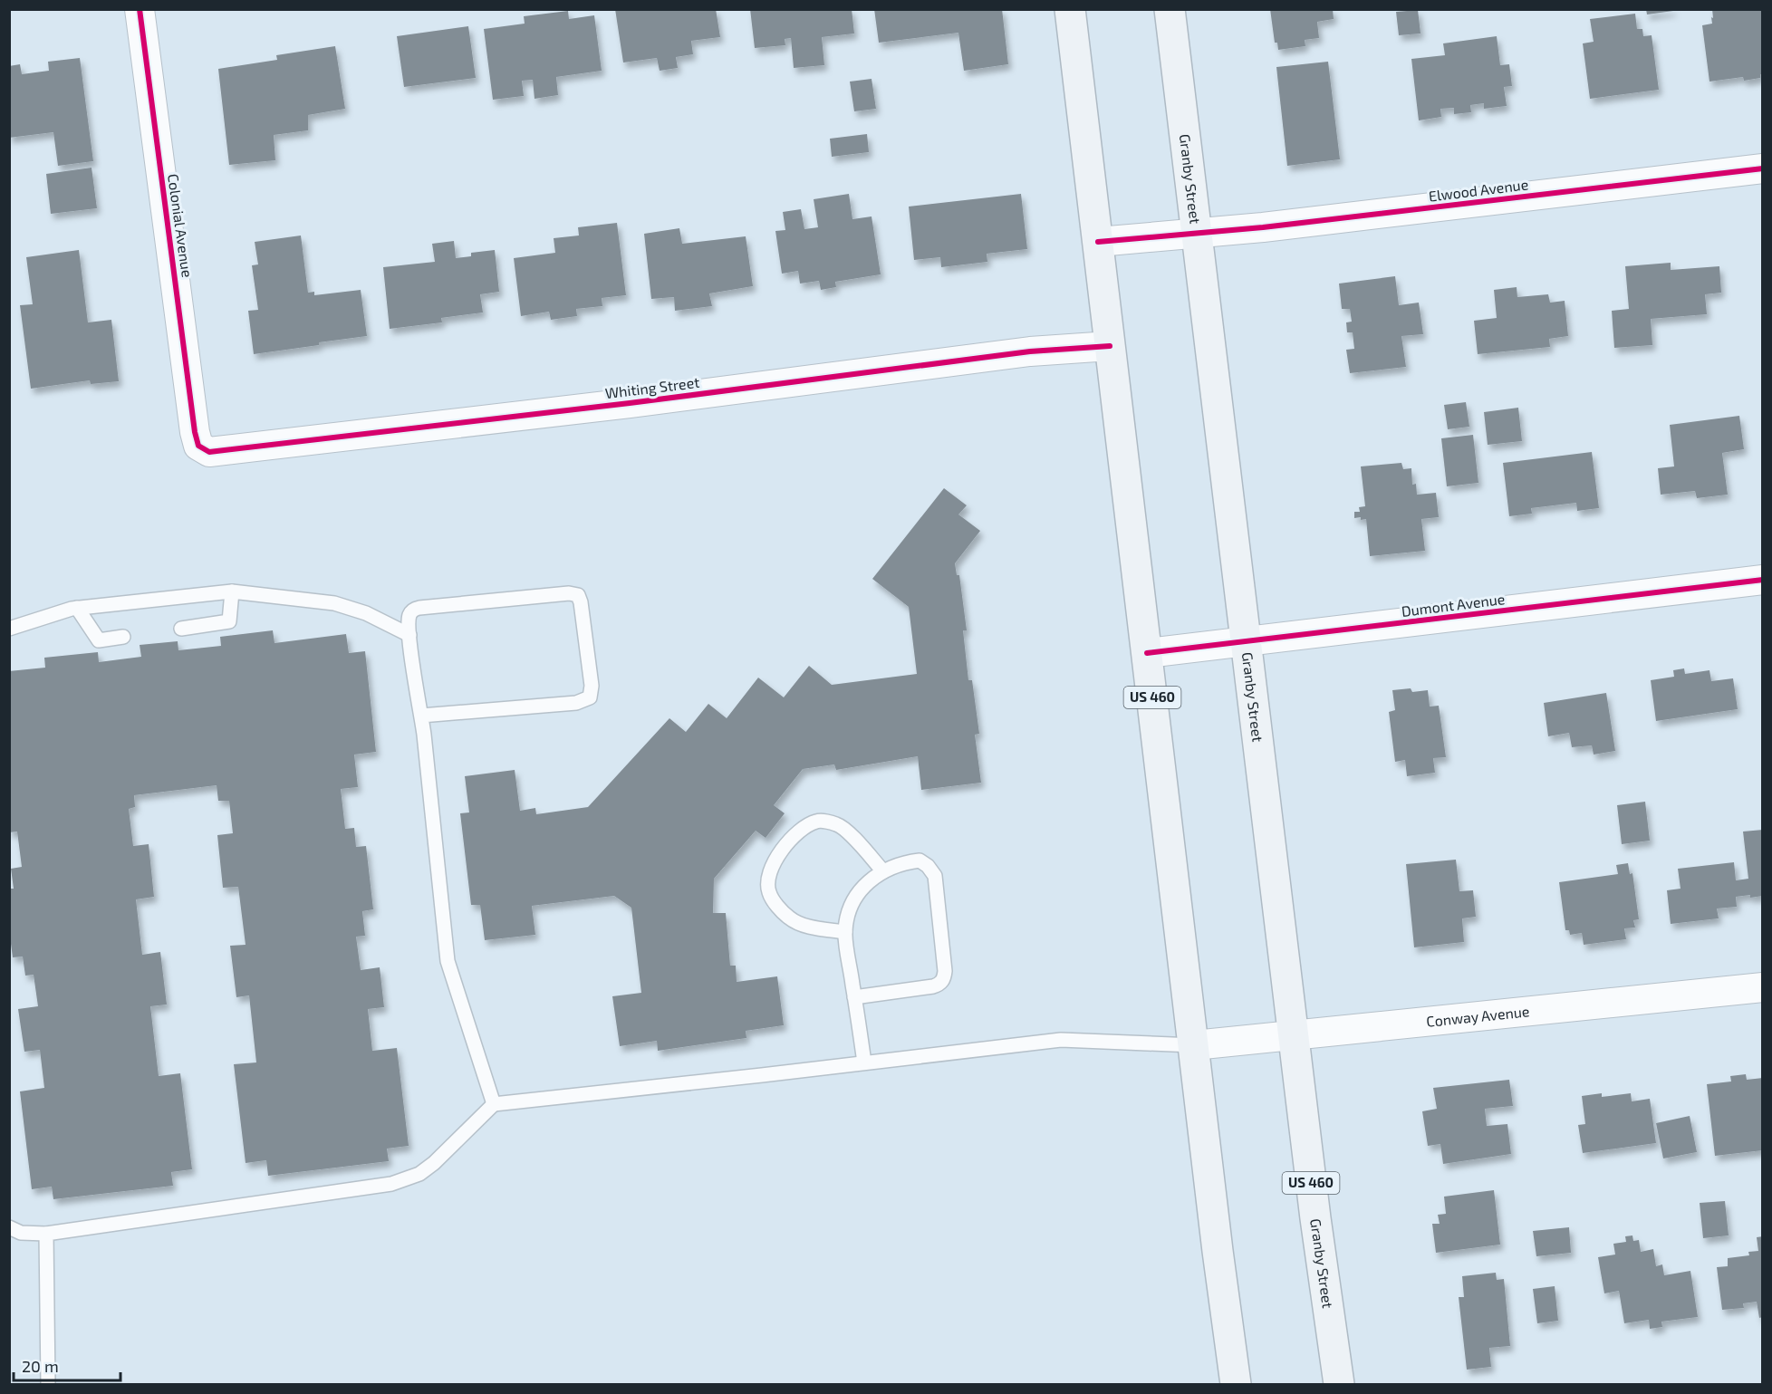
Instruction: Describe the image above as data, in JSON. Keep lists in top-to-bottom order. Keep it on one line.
{"streets":{"main road":["Granby Street","US 460"],"street":["Elwood Avenue","Colonial Avenue","Whiting Street","Dumont Avenue","Conway Avenue"]},"crossings":[["Granby Street","Elwood Avenue"],["Granby Street","Dumont Avenue"],["Granby Street","Conway Avenue"],["Colonial Avenue","Whiting Street"],["Whiting Street","US 460"],["Dumont Avenue","US 460"],["US 460","Conway Avenue"]],"scale_bar":"20 m"}
